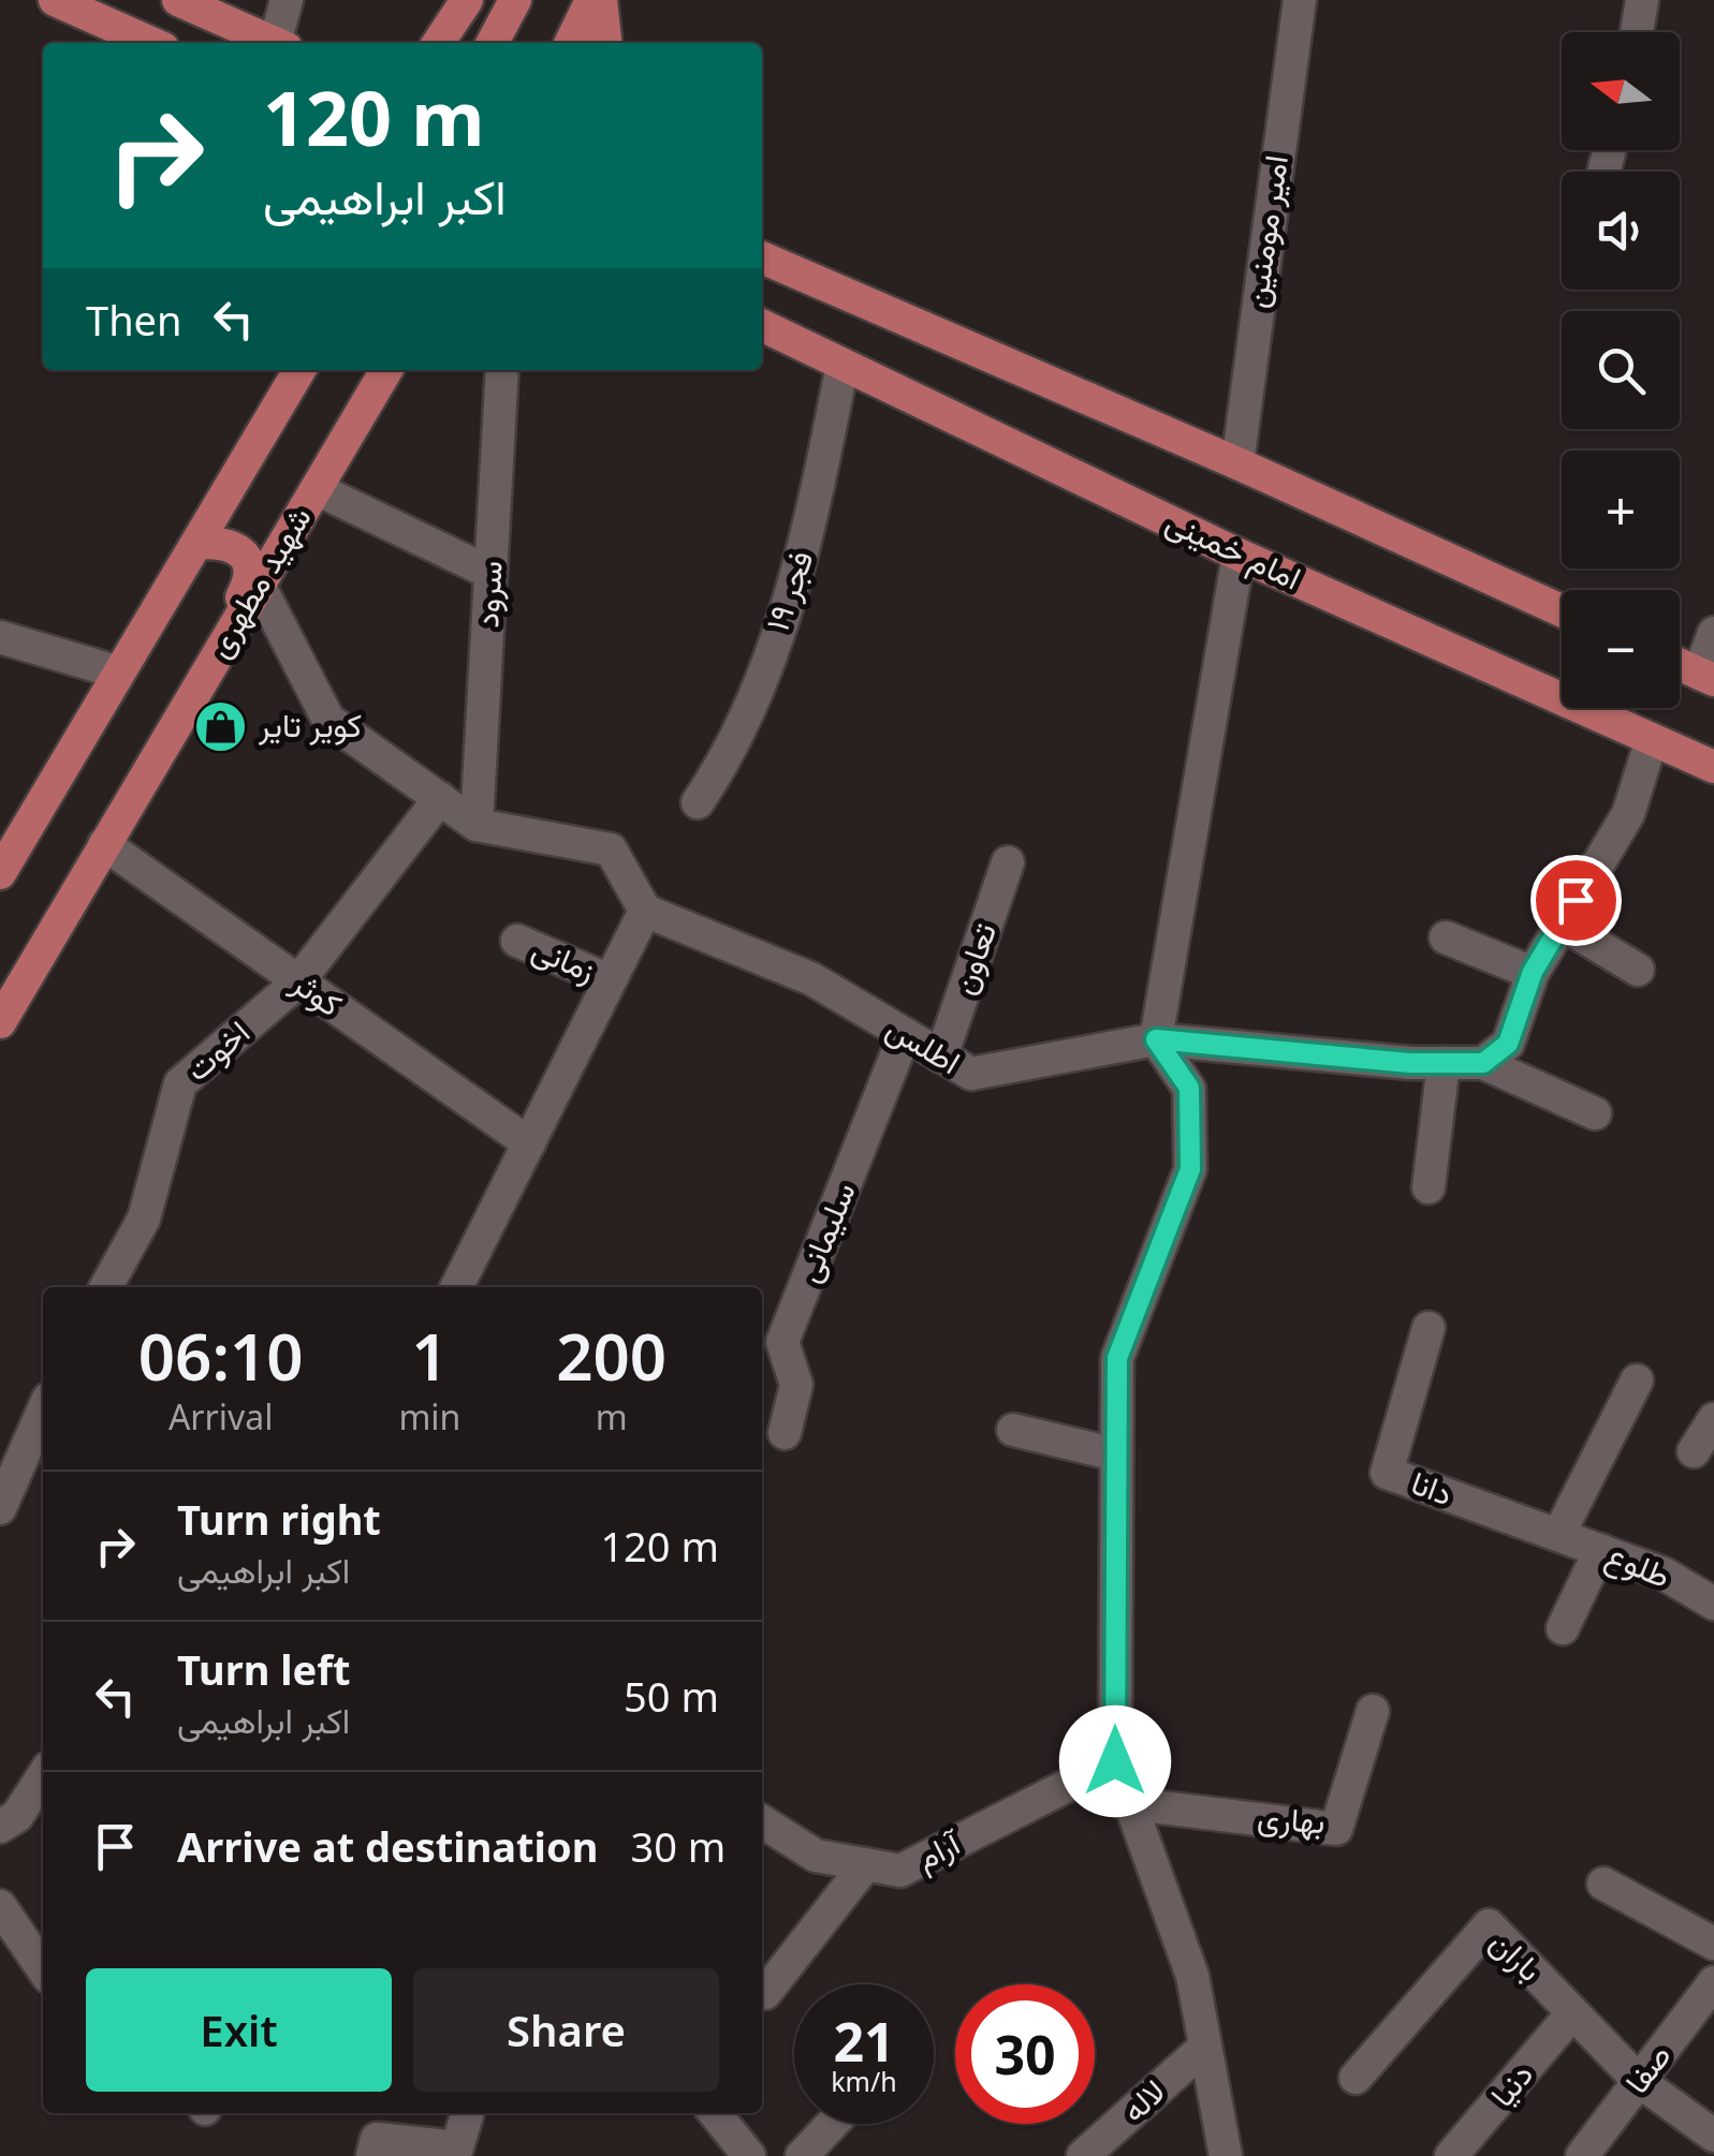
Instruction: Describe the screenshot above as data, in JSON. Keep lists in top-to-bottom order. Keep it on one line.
{"streets":{"main road":["امام خمینی","شهید مطهری"],"street":["امیر مومنین","فجر ۱۹","سرود","تعاون","زمانی","کوثر","اطلس","اخوت","سلیمانی","دانا","طلوع","بهاری","آرام","باران","صفا","دنیا","لاله"]},"crossings":[["امام خمینی","فجر ۱۹"],["شهید مطهری","کوثر"],["تعاون","اطلس"],["کوثر","اخوت"],["اطلس","سلیمانی"],["دانا","طلوع"],["باران","صفا"],["باران","دنیا"]],"places":{"shop":["کویر تایر"]},"north":"left","page":{"map_buttons":["+","−"],"turn":["120 m","اکبر ابراهیمی"],"then":"Then","eta":["06:10","Arrival","1","min","200","m"],"list":[{"name":"Turn right","note":"اکبر ابراهیمی","value":"120 m"},{"name":"Turn left","note":"اکبر ابراهیمی","value":"50 m"},{"name":"Arrive at destination","value":"30 m"}],"buttons":["Exit","Share"],"speed":"21 km/h","limit":"30"}}
